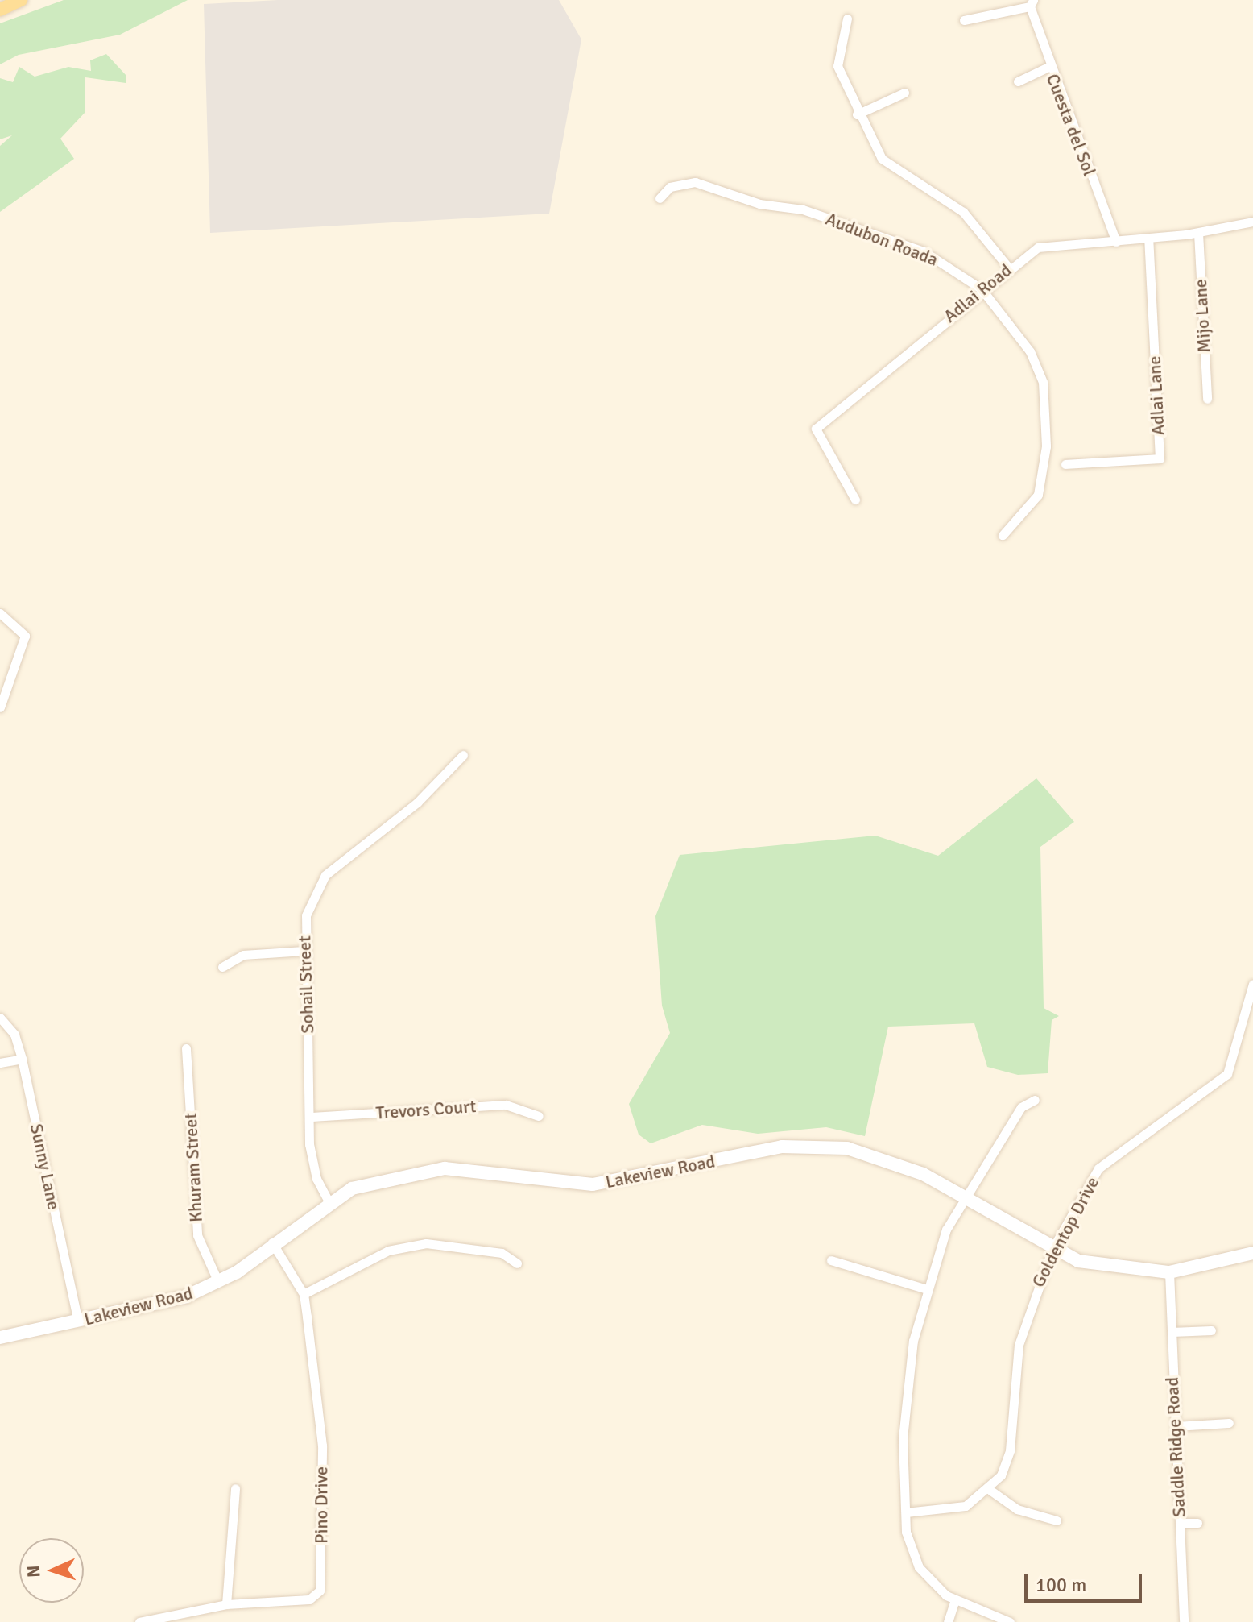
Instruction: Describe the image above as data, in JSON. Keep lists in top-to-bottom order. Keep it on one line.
{"streets":{"street":["Cuesta del Sol","Audubon Roada","Adlai Road","Mijo Lane","Adlai Lane","Sohail Street","Trevors Court","Sunny Lane","Khuram Street","Lakeview Road","Goldentop Drive","Saddle Ridge Road","Pino Drive"]},"crossings":[["Cuesta del Sol","Adlai Road"],["Audubon Roada","Adlai Road"],["Adlai Road","Mijo Lane"],["Adlai Road","Adlai Lane"],["Sohail Street","Trevors Court"],["Sohail Street","Lakeview Road"],["Sunny Lane","Lakeview Road"],["Khuram Street","Lakeview Road"],["Lakeview Road","Goldentop Drive"],["Lakeview Road","Saddle Ridge Road"],["Lakeview Road","Pino Drive"]],"scale_bar":"100 m","north":"left"}
